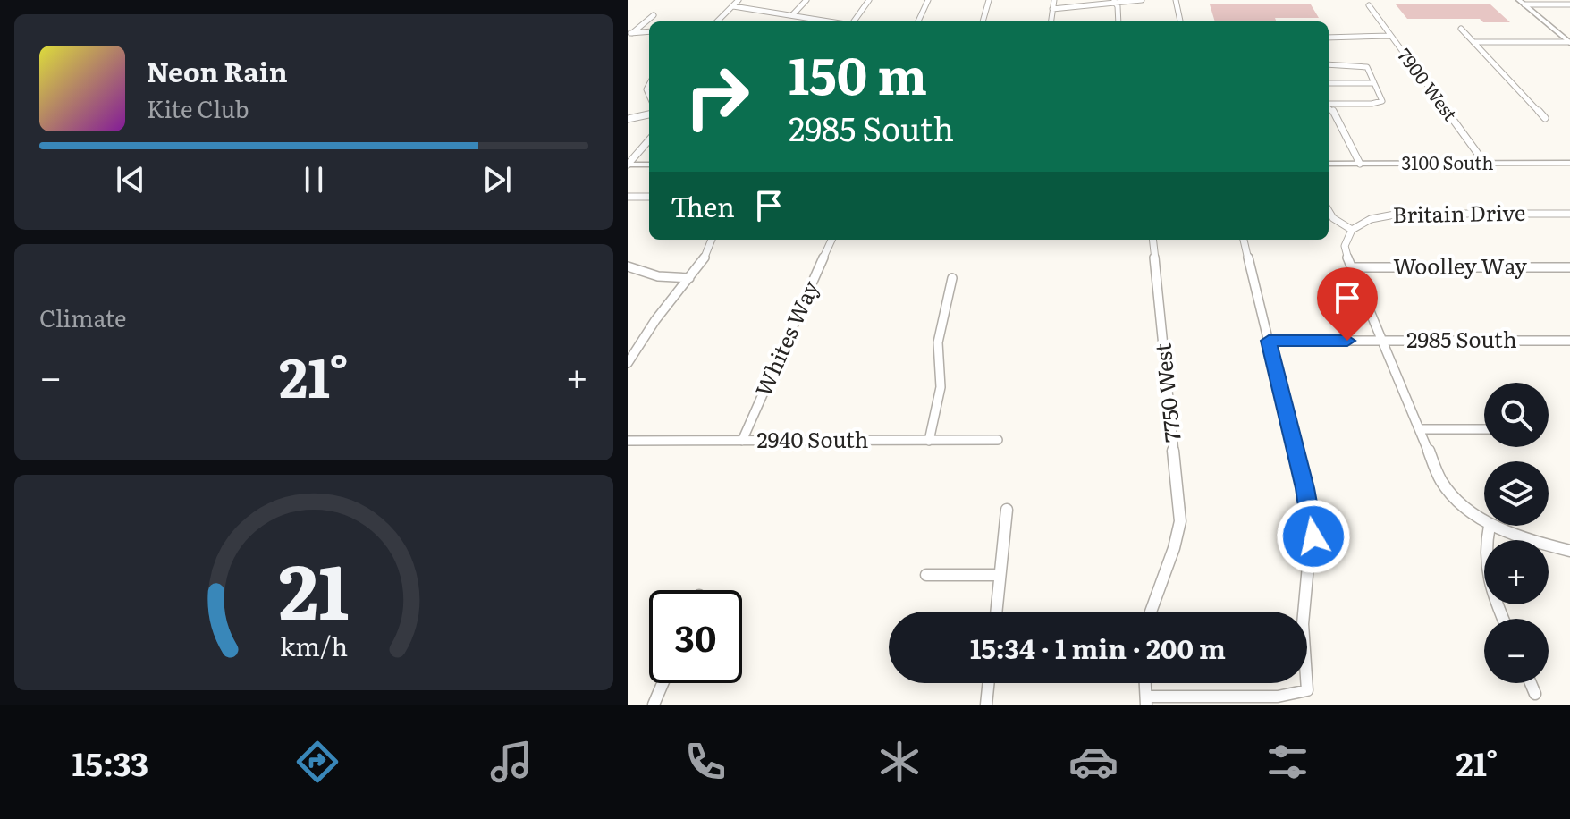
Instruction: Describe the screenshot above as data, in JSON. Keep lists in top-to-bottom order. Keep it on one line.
{"streets":{"street":["7900 West","3100 South","Britain Drive","Woolley Way","Whites Way","2985 South","7750 West","2940 South"]},"crossings":[["7900 West","3100 South"],["Whites Way","2940 South"]],"page":{"turn":["150 m","2985 South"],"song":["Neon Rain","Kite Club"],"then":"Then","tile":"Climate","heat":["−","21°","+"],"map_buttons":["+","−"],"limit":"30","trip":"15:34 · 1 min · 200 m","tabs":["15:33","21°"],"gauge":["21","km/h"]}}
